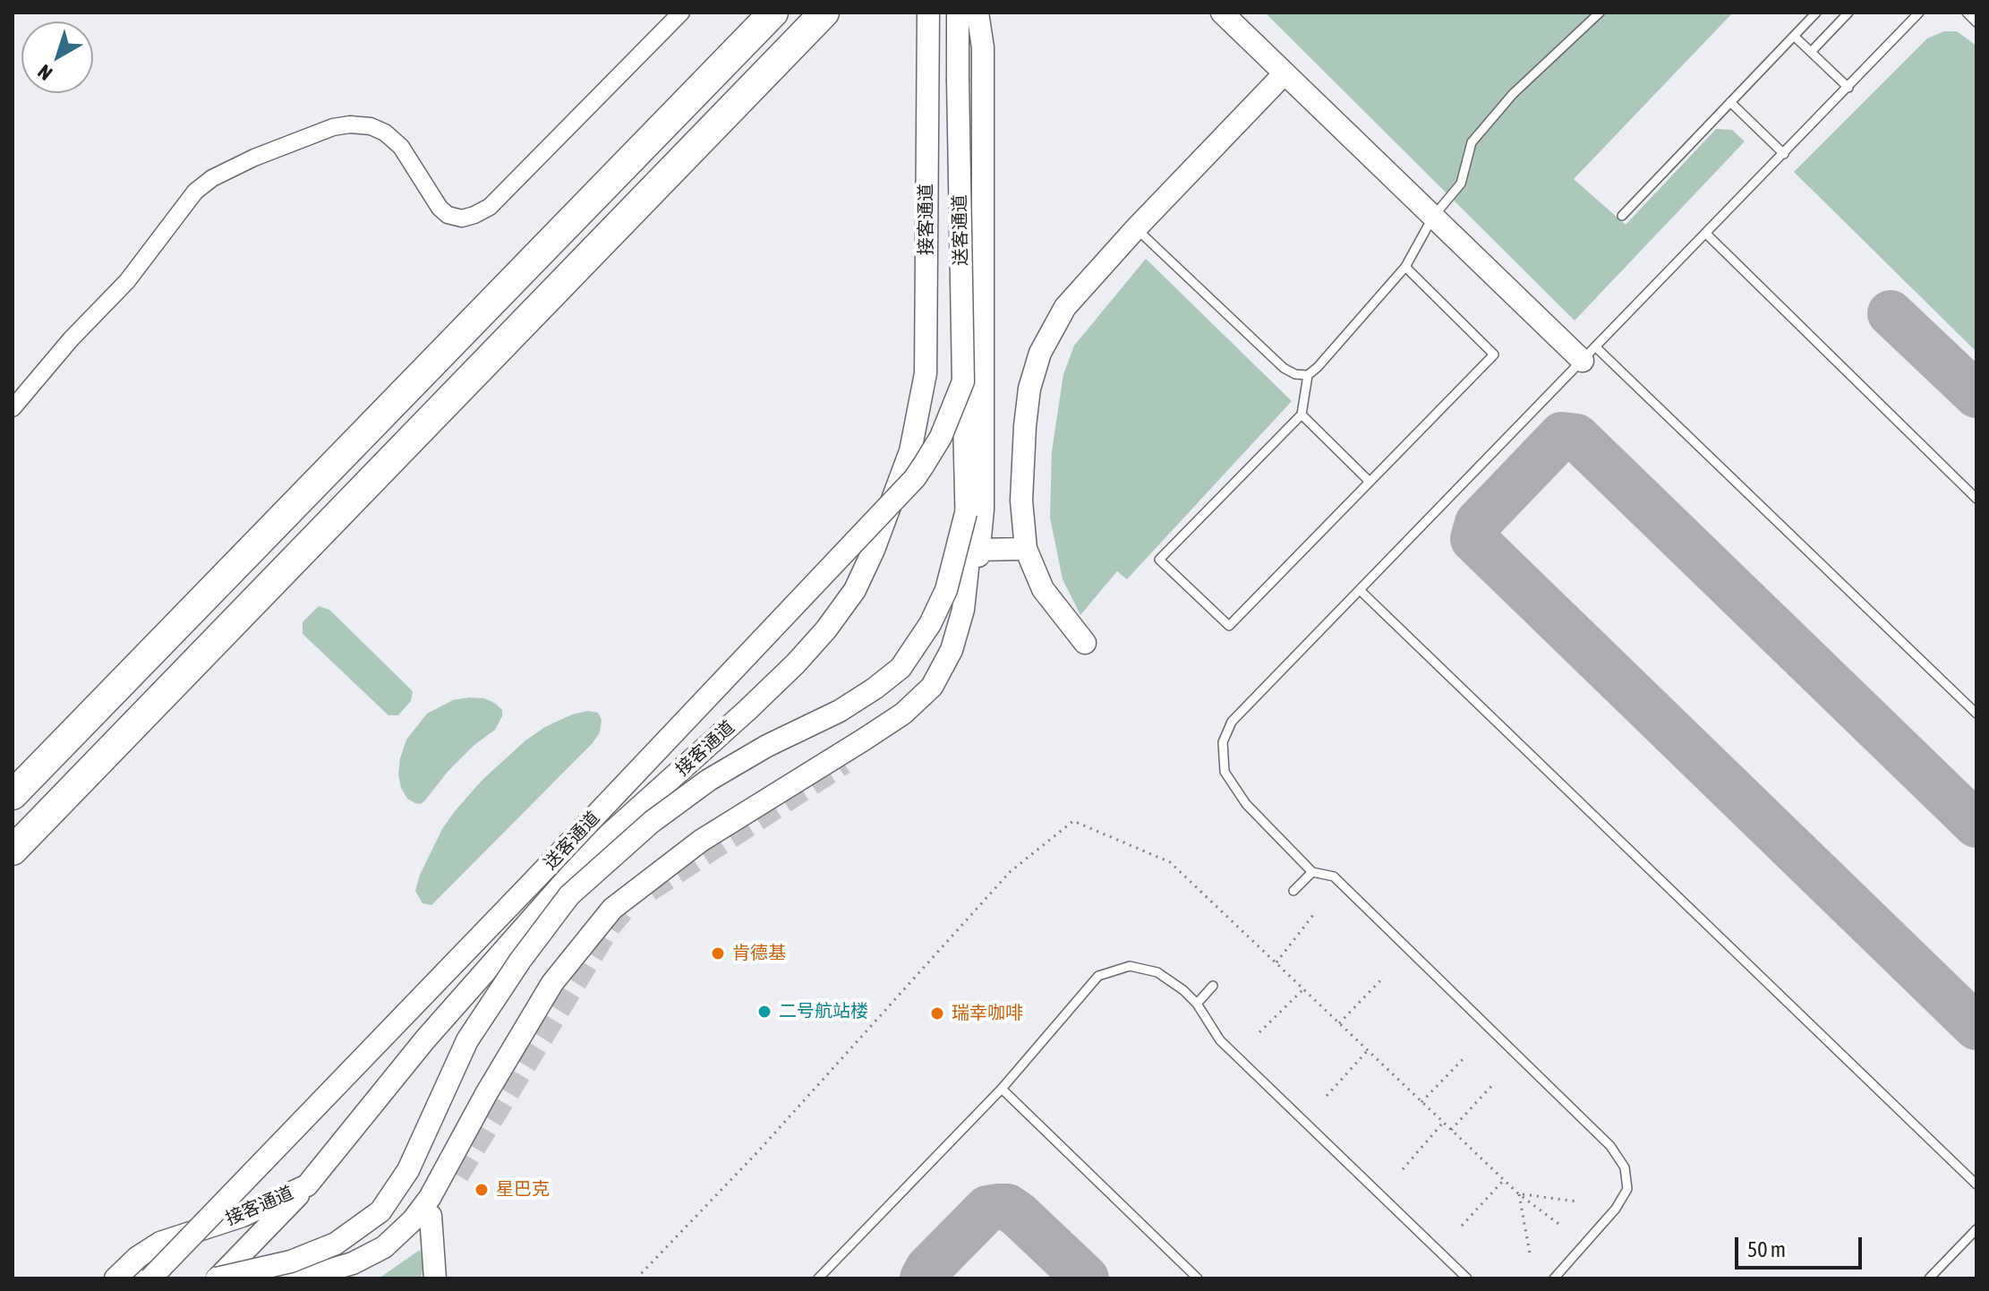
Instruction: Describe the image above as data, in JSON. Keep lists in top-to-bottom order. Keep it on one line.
{"streets":{"main road":["接客通道","送客通道"]},"places":["肯德基","二号航站楼","瑞幸咖啡","星巴克"],"scale_bar":"50 m","north":"bottom left"}
